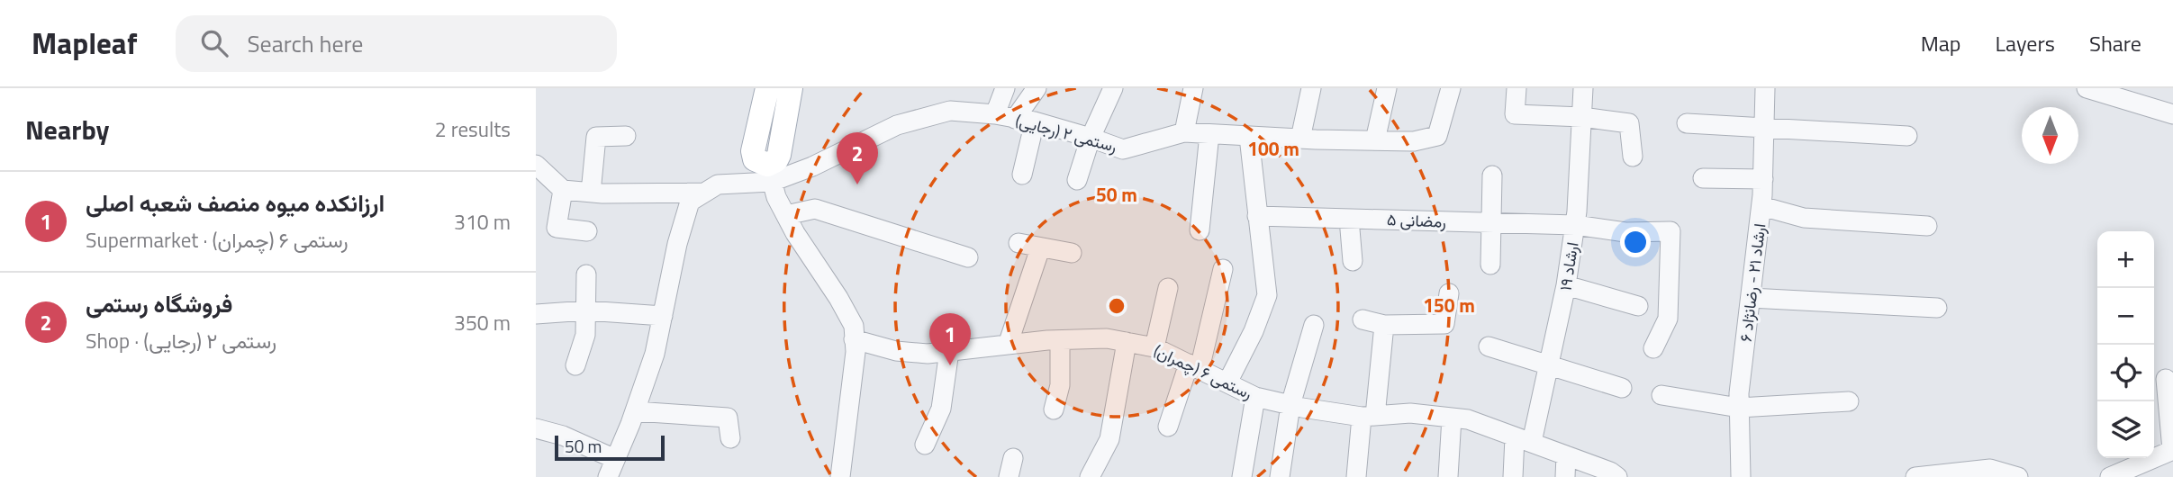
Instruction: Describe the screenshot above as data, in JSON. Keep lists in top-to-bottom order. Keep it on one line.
{"streets":{"street":["رستمی ۲ (رجایی)","رمضانی ۵","ارشاد ۱۹","ارشاد ۲۱ - رضانژاد ۶","رستمی ۶ (چمران)"]},"crossings":[["رمضانی ۵","ارشاد ۱۹"],["ارشاد ۱۹","رستمی ۶ (چمران)"]],"scale_bar":"50 m","north":"bottom","page":{"header":"Mapleaf","search":"Search here","nav":["Map","Layers","Share"],"heading":["Nearby","2 results"],"pins":["2","1"],"list":[{"mark":"1","name":"ارزانکده میوه منصف شعبه اصلی","note":"Supermarket · رستمی ۶ (چمران)","value":"310 m"},{"mark":"2","name":"فروشگاه رستمی","note":"Shop · رستمی ۲ (رجایی)","value":"350 m"}],"map_buttons":["+","−"],"scale":"50 m"},"rings":["100 m","50 m","150 m"]}
